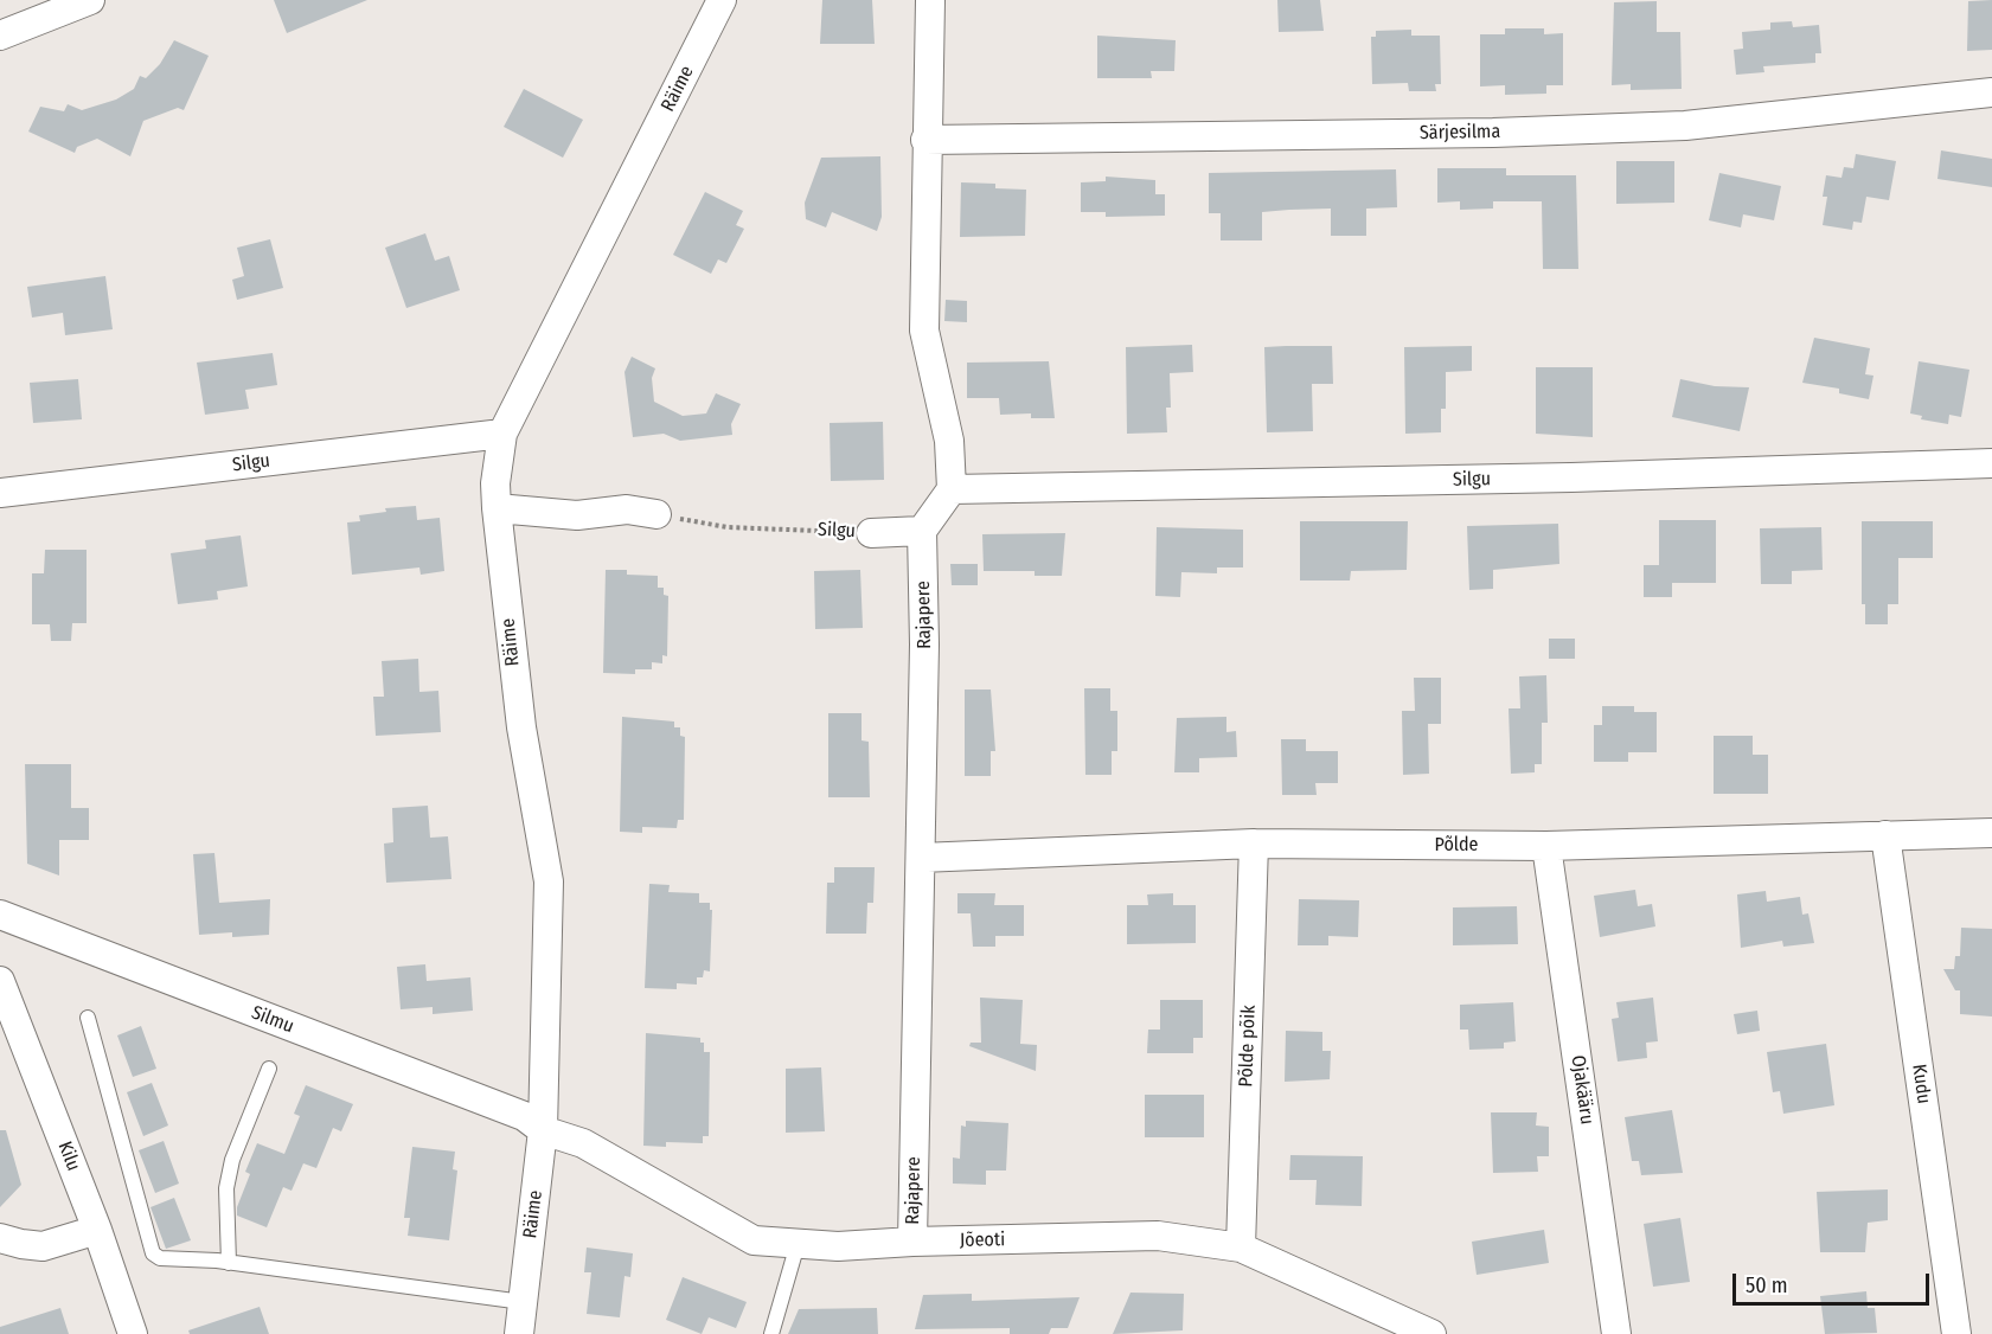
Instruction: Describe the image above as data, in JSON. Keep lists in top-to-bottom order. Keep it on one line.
{"streets":{"street":["Räime","Särjesilma","Silgu","Rajapere","Põlde","Silmu","Põlde põik","Kudu","Ojakääru","Kilu","Jõeoti"]},"crossings":[["Räime","Silgu"],["Räime","Silmu"],["Räime","Jõeoti"],["Silgu","Rajapere"],["Rajapere","Põlde"],["Rajapere","Jõeoti"],["Põlde","Põlde põik"],["Põlde","Kudu"],["Põlde","Ojakääru"],["Silmu","Jõeoti"],["Põlde põik","Jõeoti"]],"scale_bar":"50 m"}
